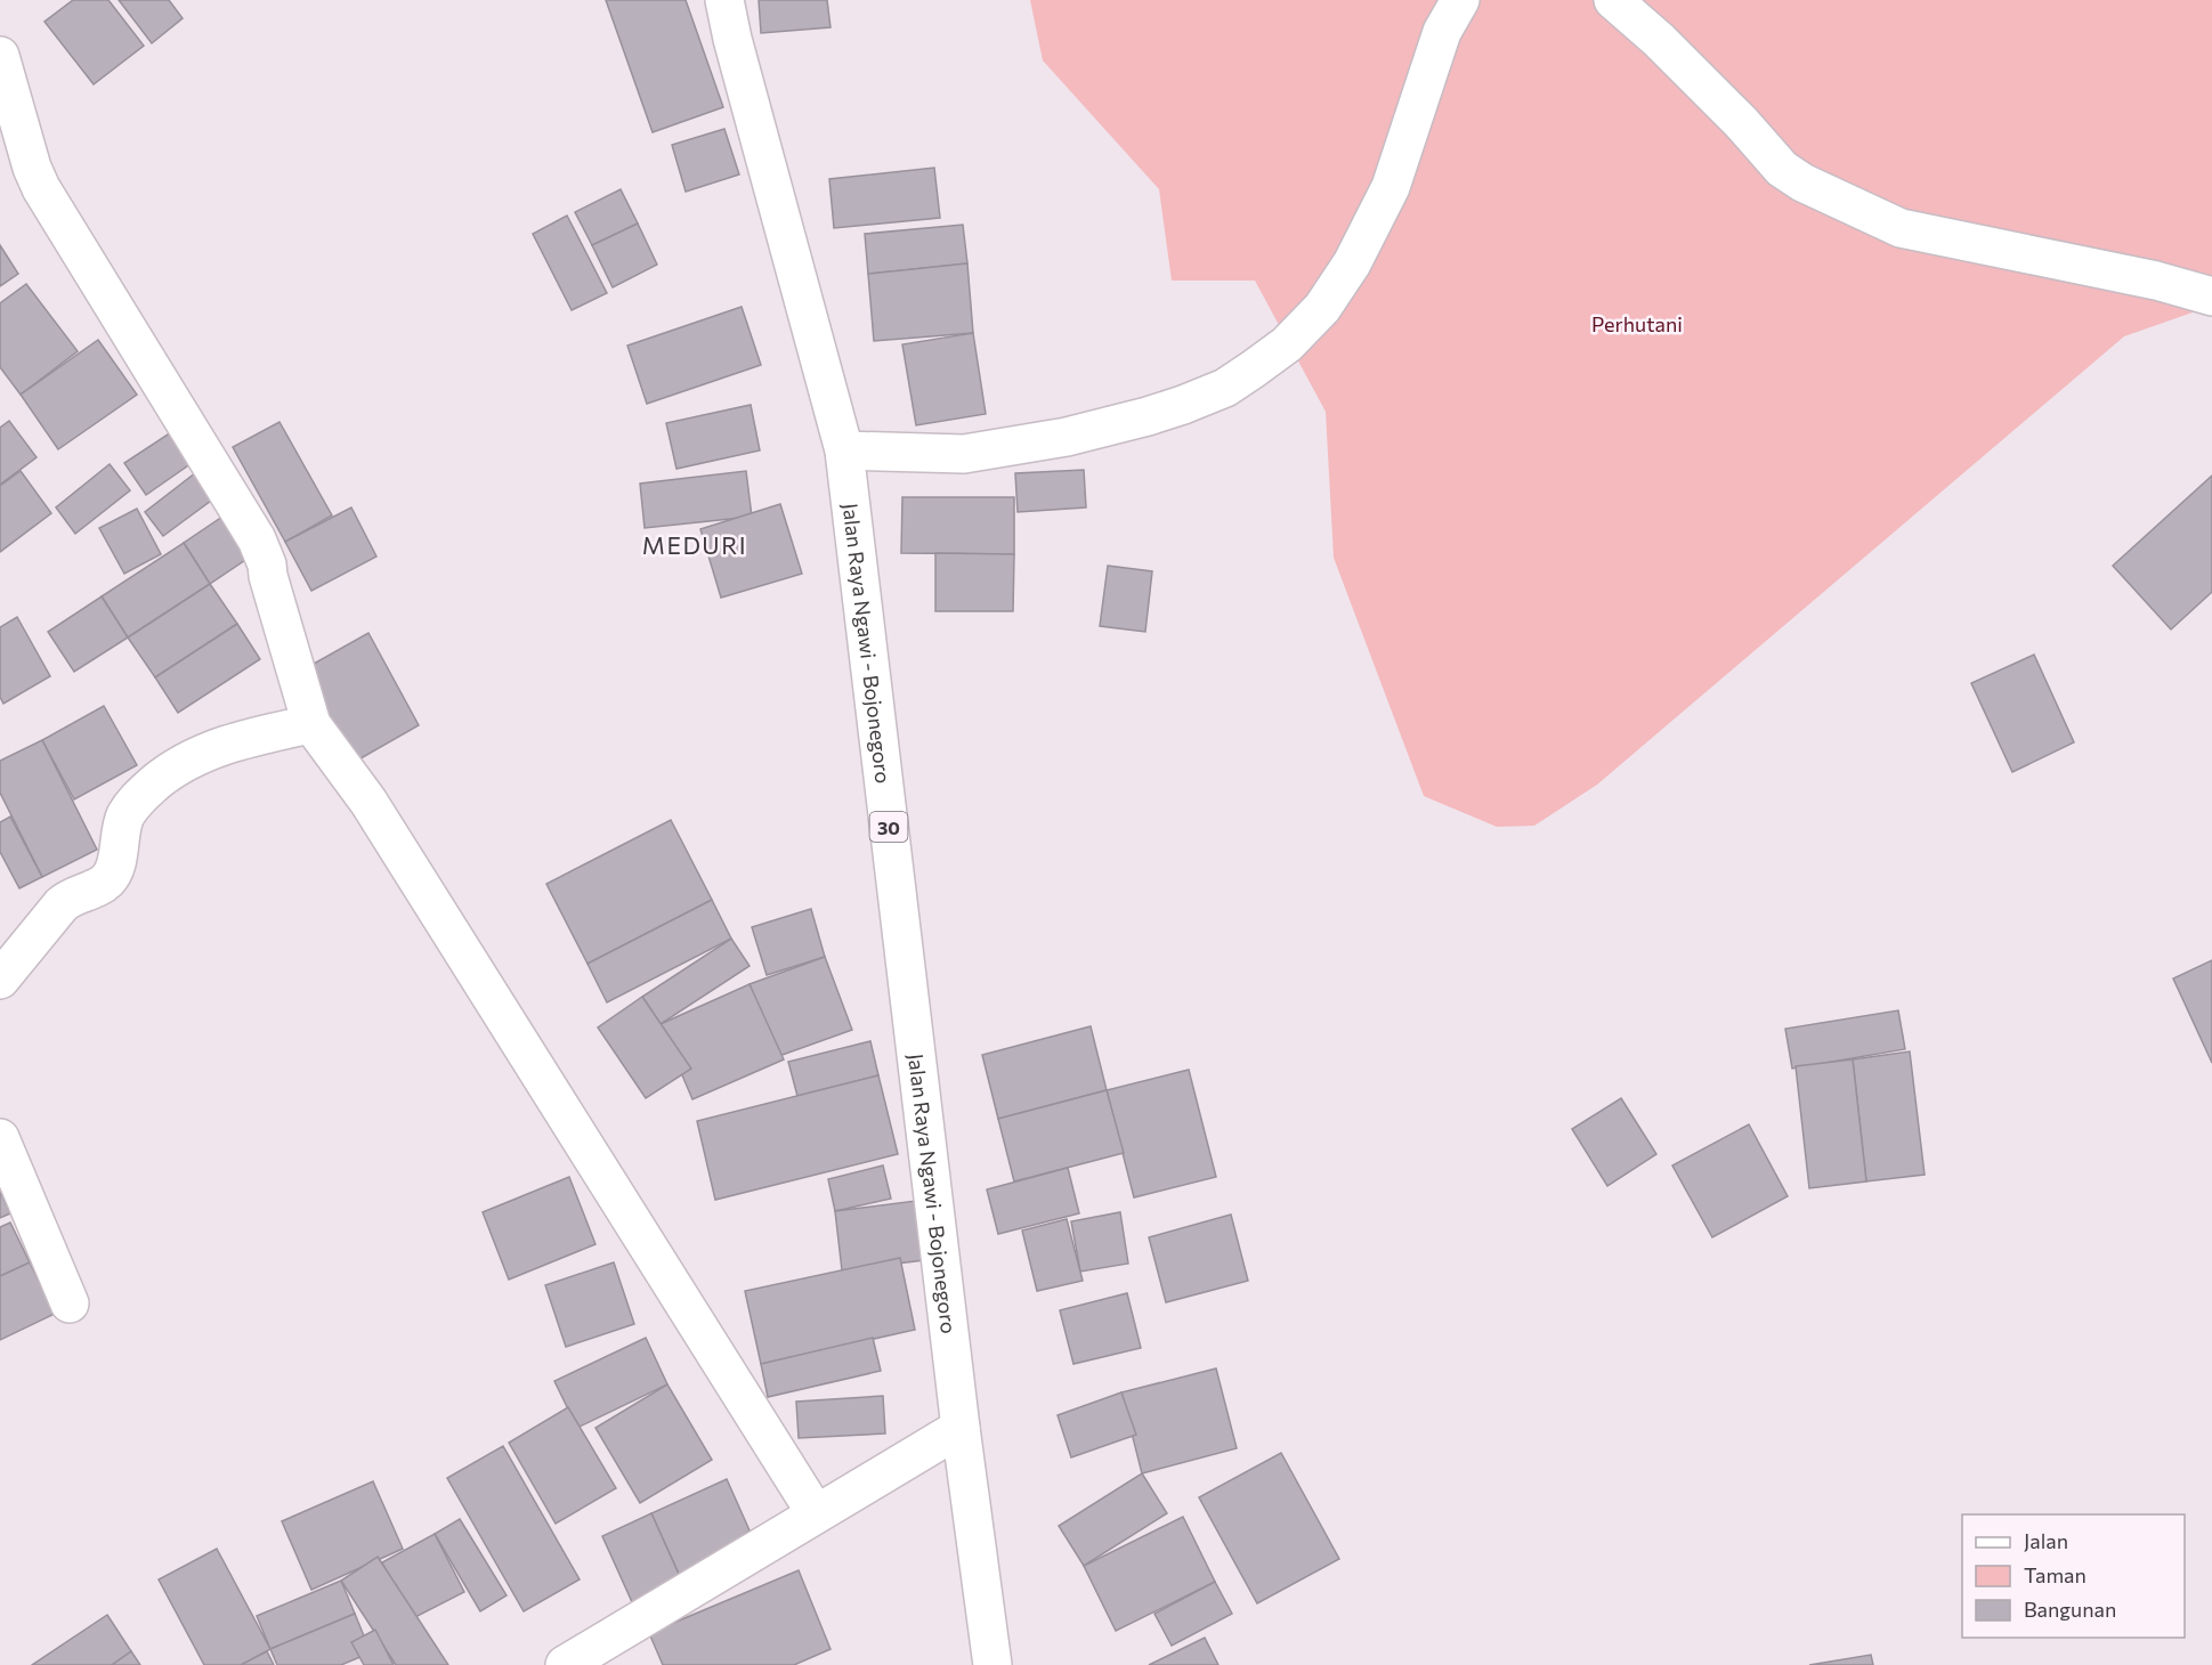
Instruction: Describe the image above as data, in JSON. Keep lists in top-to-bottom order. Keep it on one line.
{"streets":{"main road":["Jalan Raya Ngawi - Bojonegoro","30"]},"districts":["MEDURI"],"parks":["Perhutani"],"legend":["Jalan","Taman","Bangunan"]}
